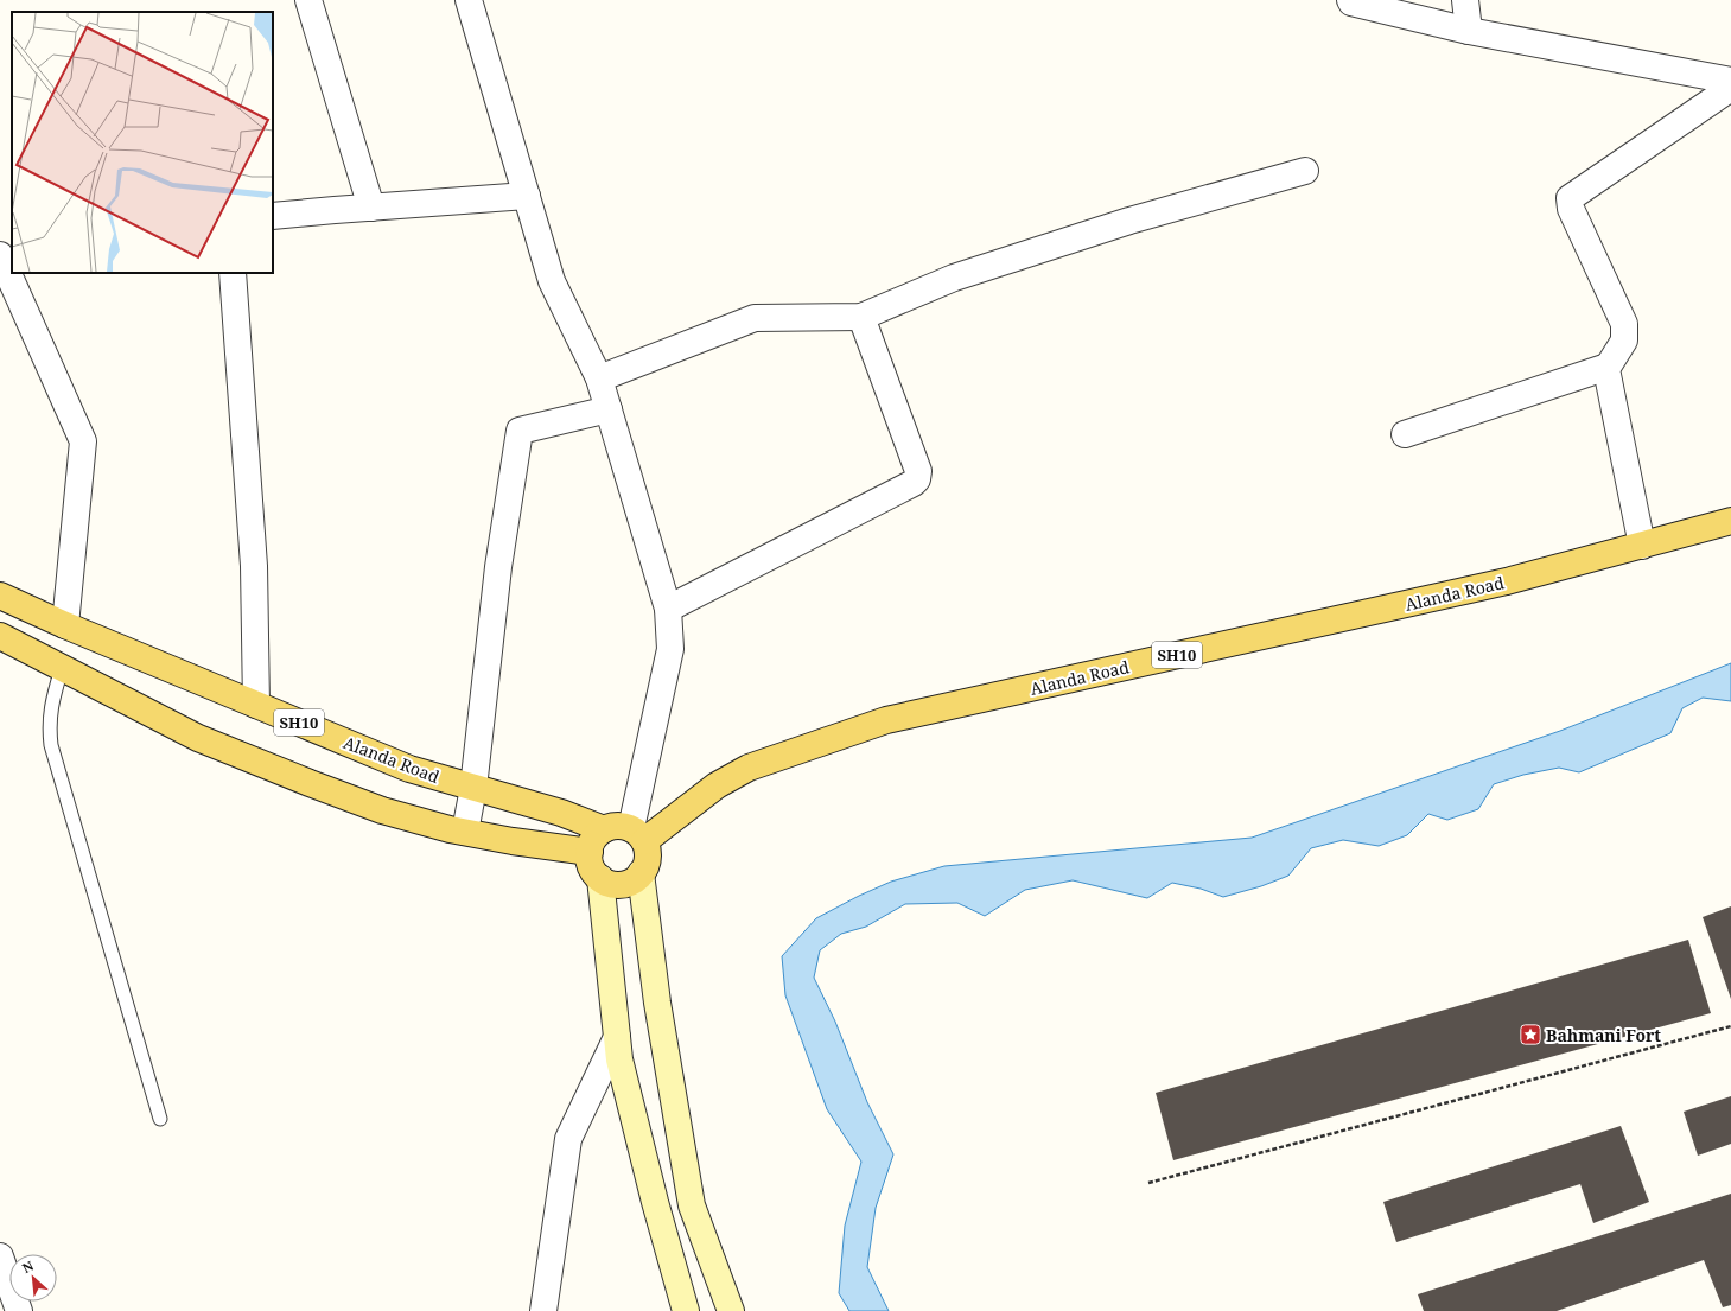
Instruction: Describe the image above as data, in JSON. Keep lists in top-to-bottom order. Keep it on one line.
{"streets":{"main road":["Alanda Road","SH10"]},"places":{"place":["Bahmani Fort"]},"north":"top left"}
